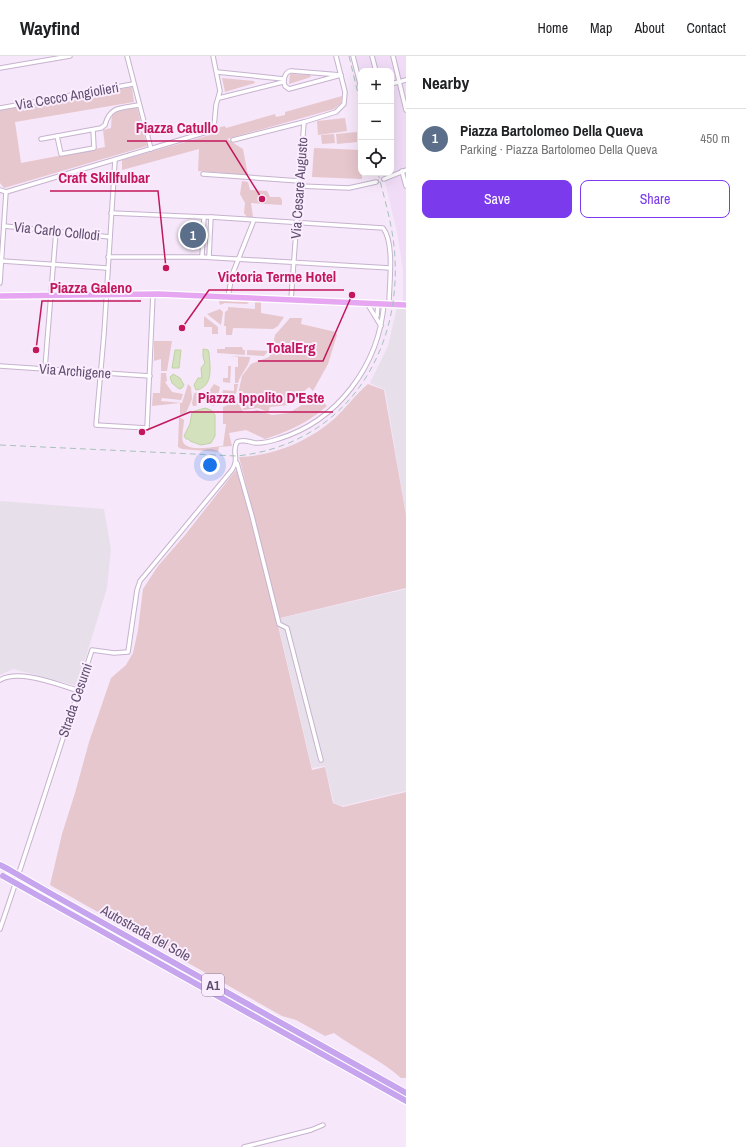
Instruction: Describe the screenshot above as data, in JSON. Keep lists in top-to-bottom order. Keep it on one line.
{"streets":{"highway":["Autostrada del Sole","A1"],"street":["Via Cecco Angiolieri","Via Cesare Augusto","Via Carlo Collodi","Via Archigene","Strada Cesurni"]},"places":["Piazza Catullo","Craft Skillfulbar","TotalErg","Victoria Terme Hotel","Piazza Galeno","Piazza Ippolito D'Este"],"page":{"header":"Wayfind","nav":["Home","Map","About","Contact"],"heading":"Nearby","map_buttons":["+","−"],"list":[{"mark":"1","name":"Piazza Bartolomeo Della Queva","note":"Parking · Piazza Bartolomeo Della Queva","value":"450 m"}],"buttons":["Save","Share"],"pins":"1"}}
